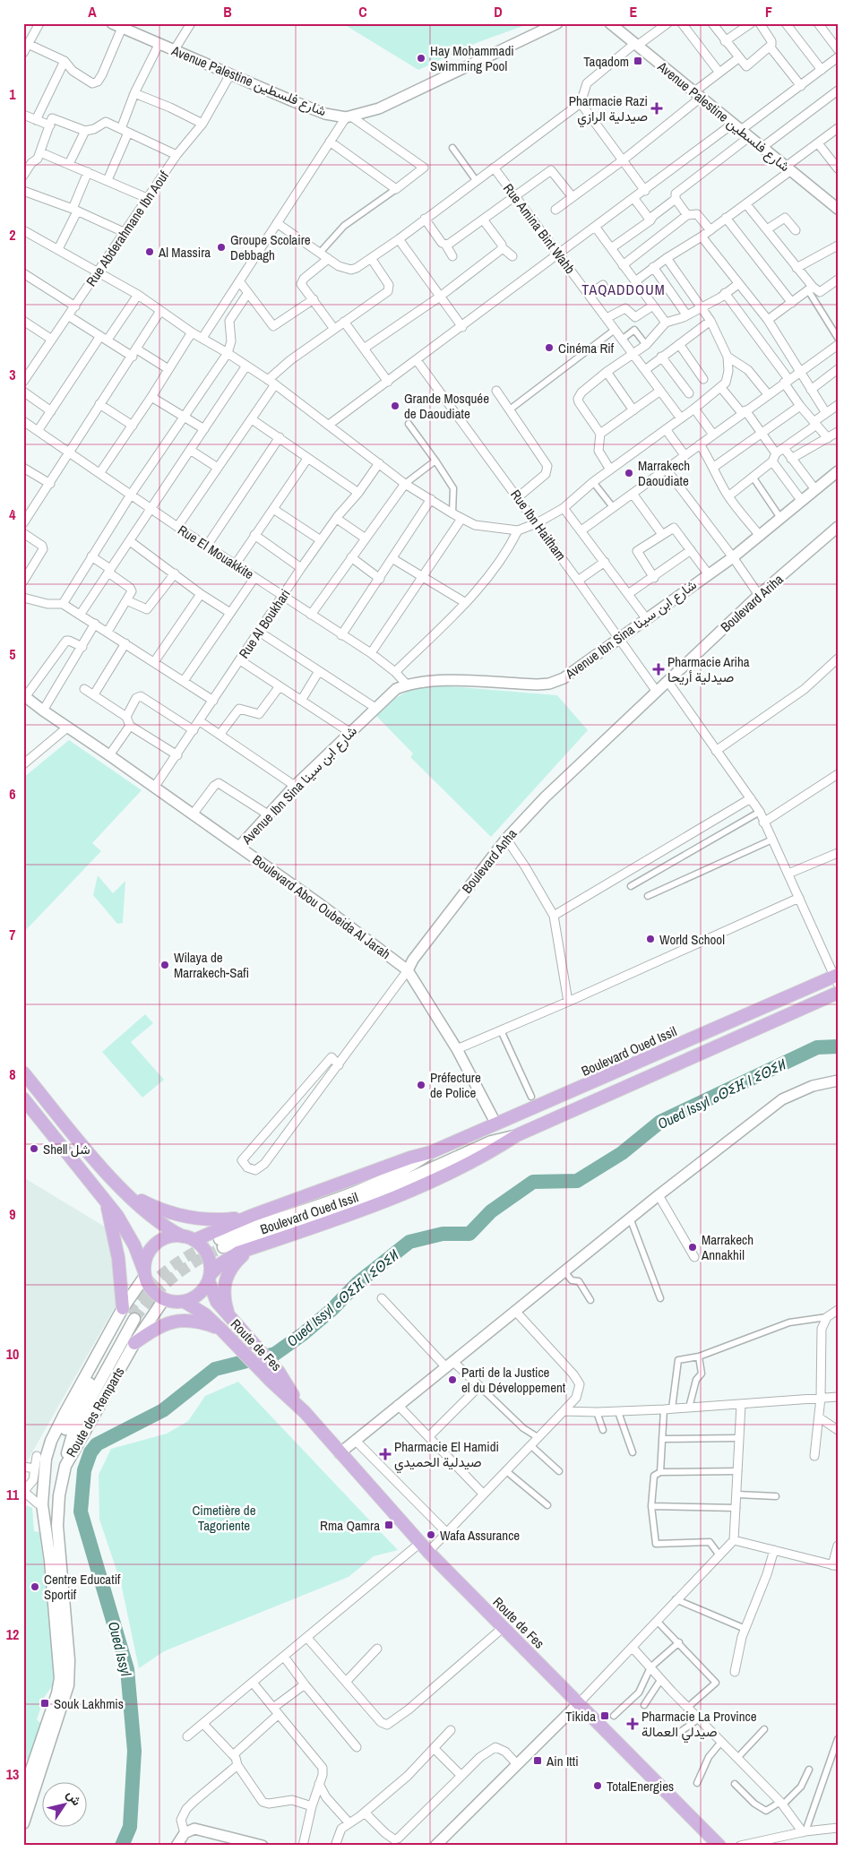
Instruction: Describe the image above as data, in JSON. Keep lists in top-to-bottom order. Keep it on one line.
{"streets":{"main road":["Boulevard Oued Issil","Route de Fes","Route des Remparts"],"street":["Avenue Palestine شارع فلسطين","Rue Abderahmane Ibn Aouf","Rue Amina Bint Wahb","Rue Ibn Haitham","Rue El Mouakkite","Boulevard Ariha","Rue Al Boukhari","Avenue Ibn Sina شارع ابن سينا","Boulevard Anha","Boulevard Abou Oubeida Al Jarah"]},"crossings":[["Avenue Palestine شارع فلسطين","Rue Abderahmane Ibn Aouf"],["Rue Ibn Haitham","Avenue Ibn Sina شارع ابن سينا"],["Rue Ibn Haitham","Boulevard Anha"],["Rue El Mouakkite","Rue Al Boukhari"],["Rue El Mouakkite","Avenue Ibn Sina شارع ابن سينا"],["Boulevard Ariha","Boulevard Anha"],["Rue Al Boukhari","Boulevard Abou Oubeida Al Jarah"],["Avenue Ibn Sina شارع ابن سينا","Boulevard Abou Oubeida Al Jarah"],["Boulevard Anha","Boulevard Abou Oubeida Al Jarah"],["Boulevard Abou Oubeida Al Jarah","Boulevard Oued Issil"],["Boulevard Oued Issil","Route de Fes"],["Boulevard Oued Issil","Route des Remparts"],["Route de Fes","Route des Remparts"]],"districts":["TAQADDOUM"],"water":["Oued Issyl ⴰⵙⵉⴼ ⵏ ⵉⵙⵉⵍ","Oued Issyl"],"parks":["Cimetière de Tagoriente"],"places":{"other":["Hay Mohammadi Swimming Pool","Groupe Scolaire Debbagh","Al Massira","Cinéma Rif","Grande Mosquée de Daoudiate","Marrakech Daoudiate","World School","Wilaya de Marrakech-Safi","Préfecture de Police","Shell شل","Marrakech Annakhil","Parti de la Justice el du Développement","Wafa Assurance","Centre Educatif Sportif","TotalEnergies"],"transit":["Taqadom","Rma Qamra","Souk Lakhmis","Tikida","Ain Itti"],"health":["Pharmacie Razi صيدلية الرازي","Pharmacie Ariha صيدلية أريحا","Pharmacie El Hamidi صيدلية الحميدي","Pharmacie La Province صيدلي العمالة"]},"north":"top right","grid":{"columns":["A","B","C","D","E","F"],"rows":["1","2","3","4","5","6","7","8","9","10","11","12","13"]}}
